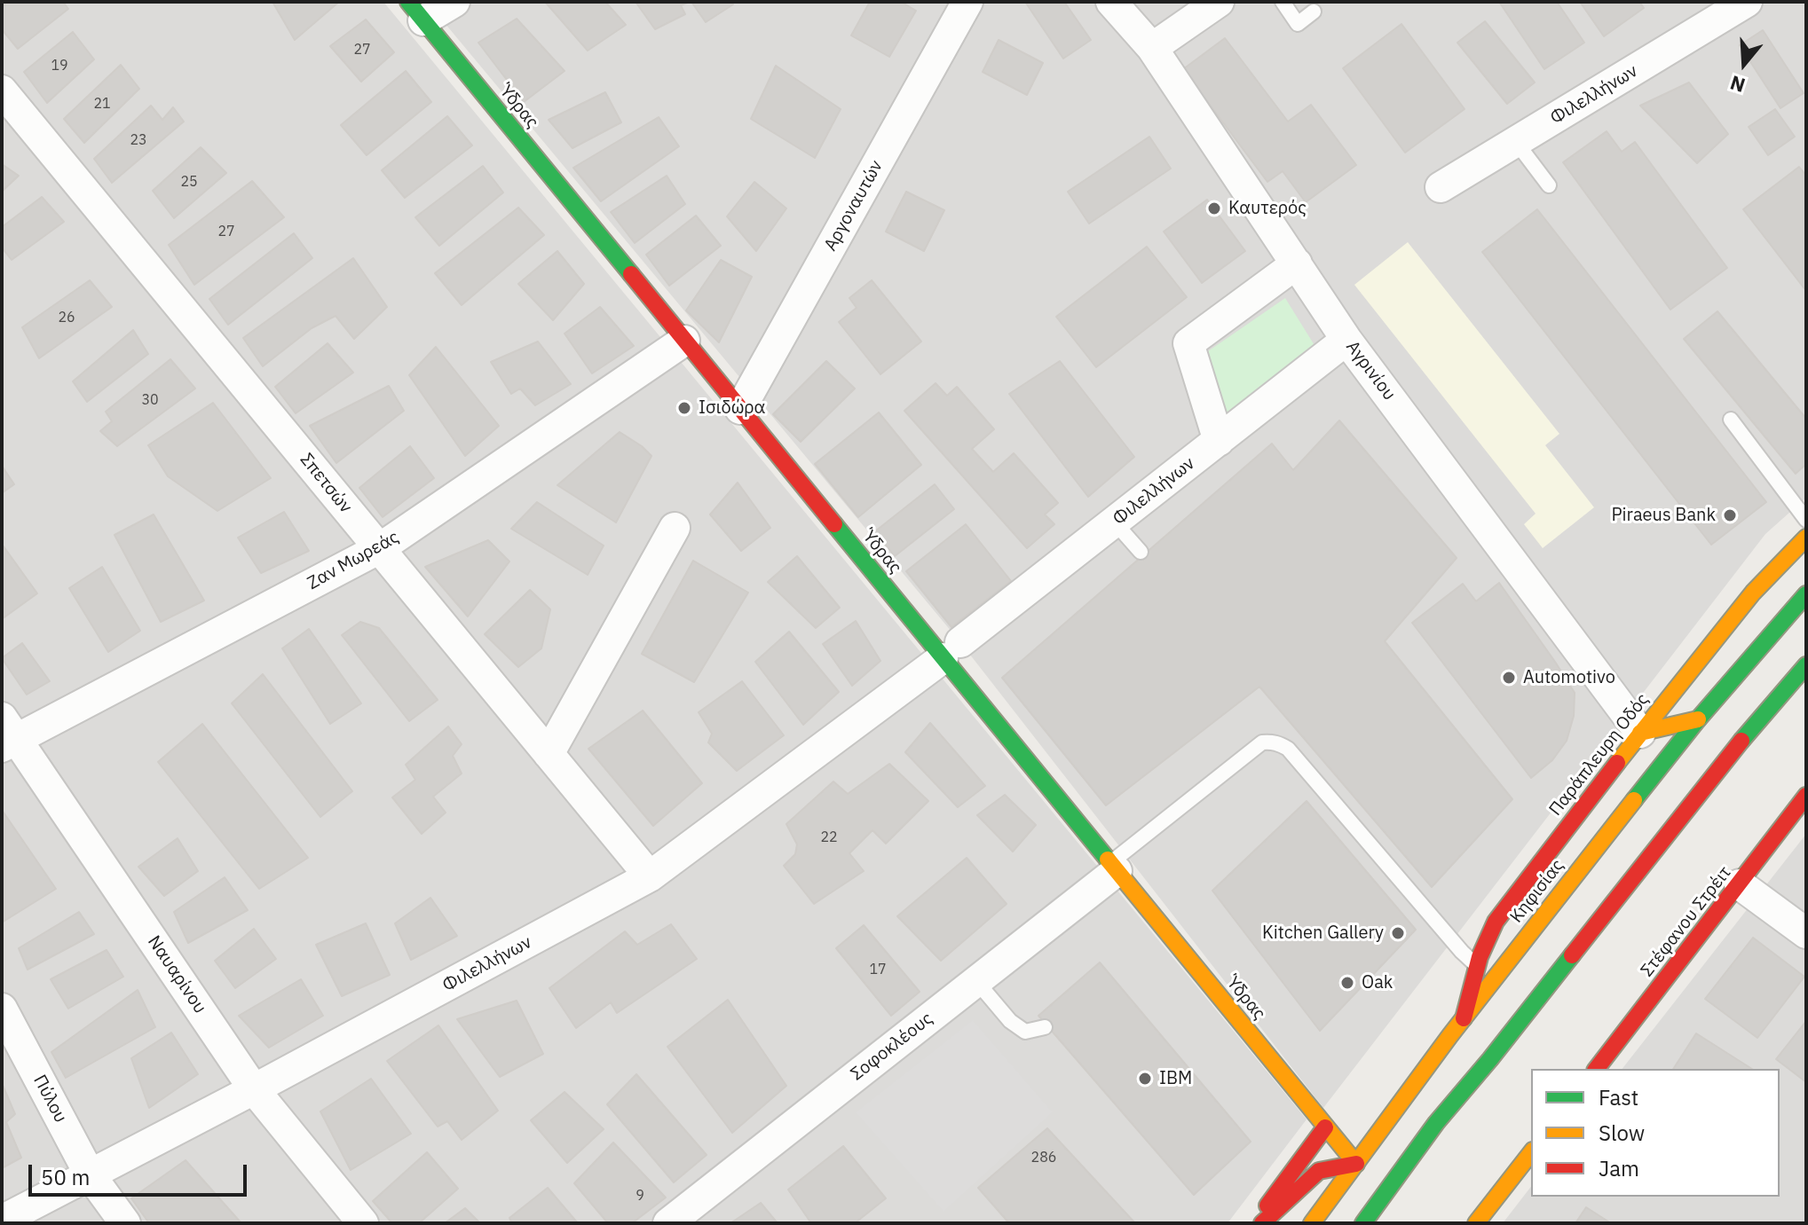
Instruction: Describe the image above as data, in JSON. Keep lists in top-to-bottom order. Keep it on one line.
{"streets":{"street":["Φιλελλήνων","Ύδρας","Αργοναυτών","Αγρινίου","Σπετσών","Ζαν Μωρεάς","Παράπλευρη Οδός","Κηφισίας","Στέφανου Στρέιτ","Ναυαρίνου","Σοφοκλέους","Πύλου"]},"crossings":[["Φιλελλήνων","Ύδρας"],["Φιλελλήνων","Αγρινίου"],["Φιλελλήνων","Σπετσών"],["Φιλελλήνων","Ναυαρίνου"],["Φιλελλήνων","Πύλου"],["Ύδρας","Αργοναυτών"],["Ύδρας","Ζαν Μωρεάς"],["Ύδρας","Κηφισίας"],["Ύδρας","Σοφοκλέους"],["Αγρινίου","Παράπλευρη Οδός"],["Σπετσών","Ζαν Μωρεάς"],["Ζαν Μωρεάς","Ναυαρίνου"],["Παράπλευρη Οδός","Κηφισίας"]],"places":["Καυτερός","Ισιδώρα","Piraeus Bank","Automotivo","Kitchen Gallery","Oak","IBM"],"house_numbers":["27","19","21","23","25","27","26","30","22","17","286","9"],"legend":["Fast","Slow","Jam"],"scale_bar":"50 m","north":"bottom"}
